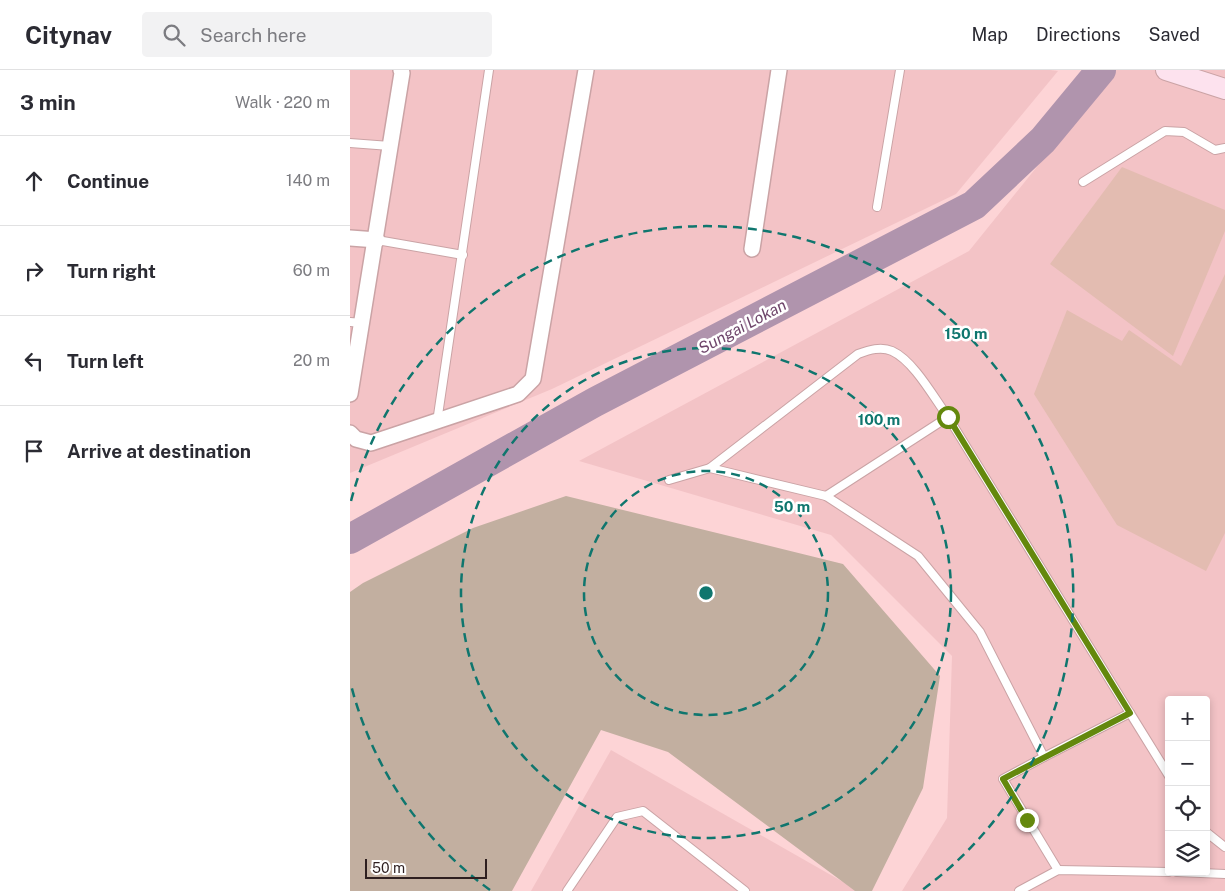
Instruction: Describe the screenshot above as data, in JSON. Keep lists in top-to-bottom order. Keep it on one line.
{"water":["Sungai Lokan"],"scale_bar":"50 m","page":{"header":"Citynav","search":"Search here","nav":["Map","Directions","Saved"],"heading":["3 min","Walk · 220 m"],"list":[["Continue","140 m"],["Turn right","60 m"],["Turn left","20 m"],"Arrive at destination"],"map_buttons":["+","−"],"scale":"50 m"},"rings":["150 m","100 m","50 m"]}
